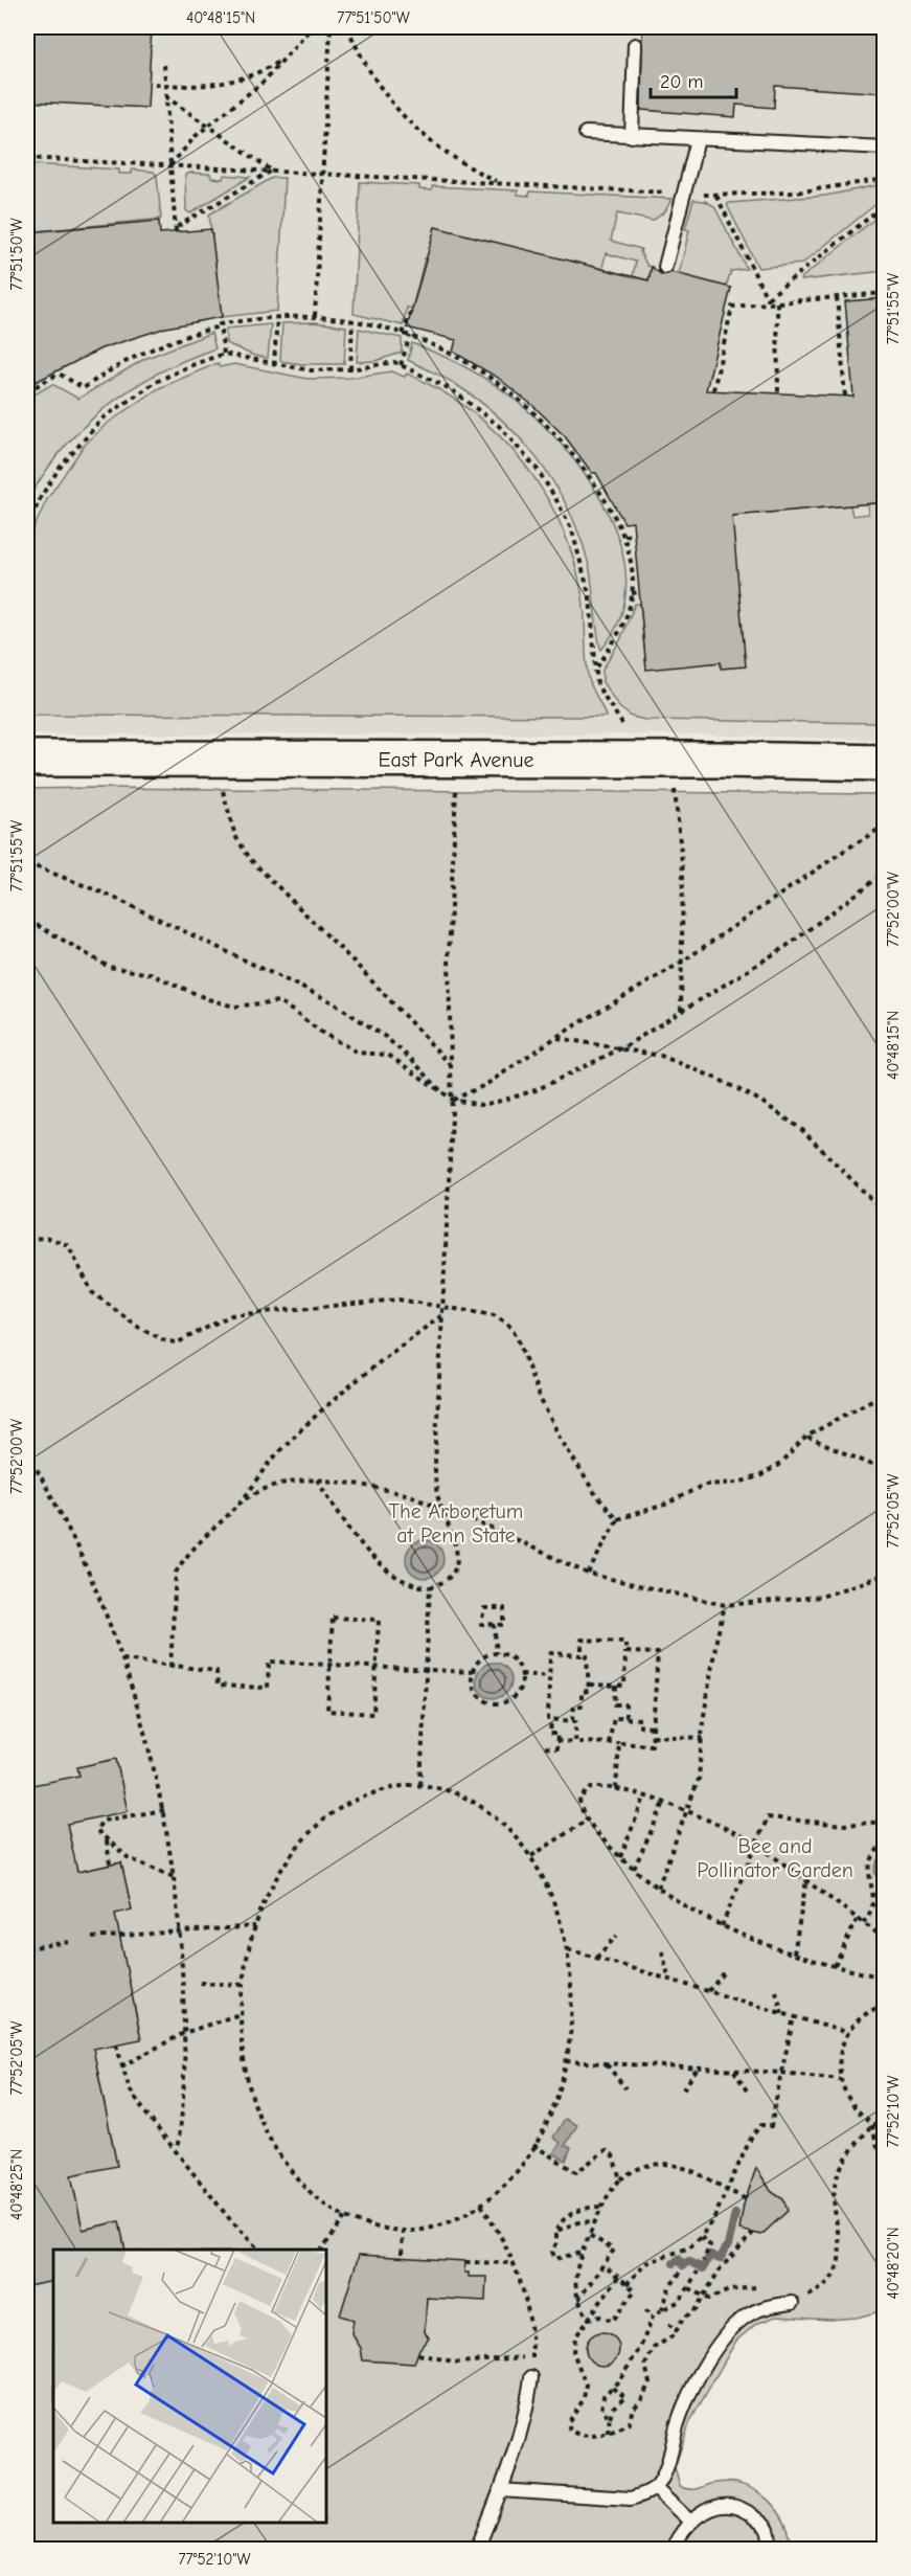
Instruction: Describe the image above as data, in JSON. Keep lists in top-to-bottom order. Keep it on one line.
{"streets":{"main road":["East Park Avenue"]},"parks":["The Arboretum at Penn State","Bee and Pollinator Garden"],"scale_bar":"20 m","coordinates":["40°48'15\"N","77°51'50\"W","77°51'55\"W","77°52'00\"W","77°52'05\"W","77°52'10\"W","40°48'25\"N","40°48'20\"N"]}
